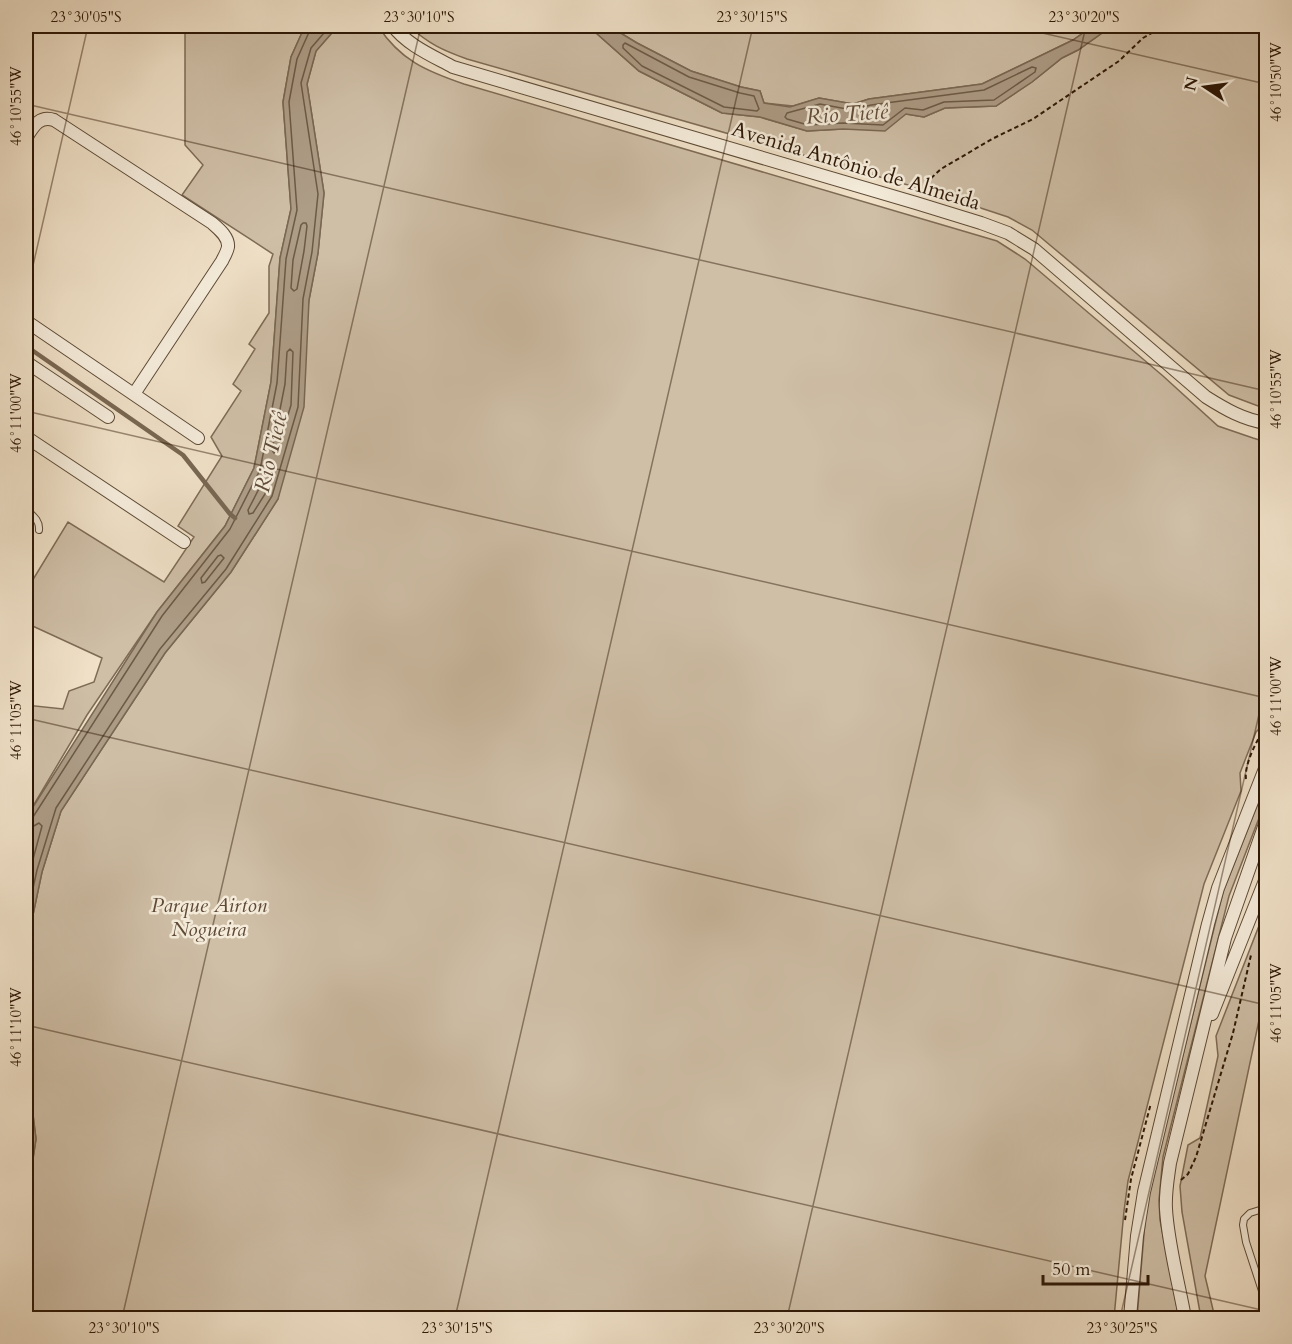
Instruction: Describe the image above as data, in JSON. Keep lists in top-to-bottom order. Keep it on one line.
{"streets":{"street":["Avenida Antônio de Almeida"]},"water":["Rio Tietê"],"parks":["Parque Airton Nogueira"],"scale_bar":"50 m","north":"left","coordinates":["23°30'05\"S","23°30'10\"S","23°30'15\"S","23°30'20\"S","46°10'50\"W","46°10'55\"W","46°11'00\"W","46°11'05\"W","46°11'10\"W","23°30'25\"S"]}
